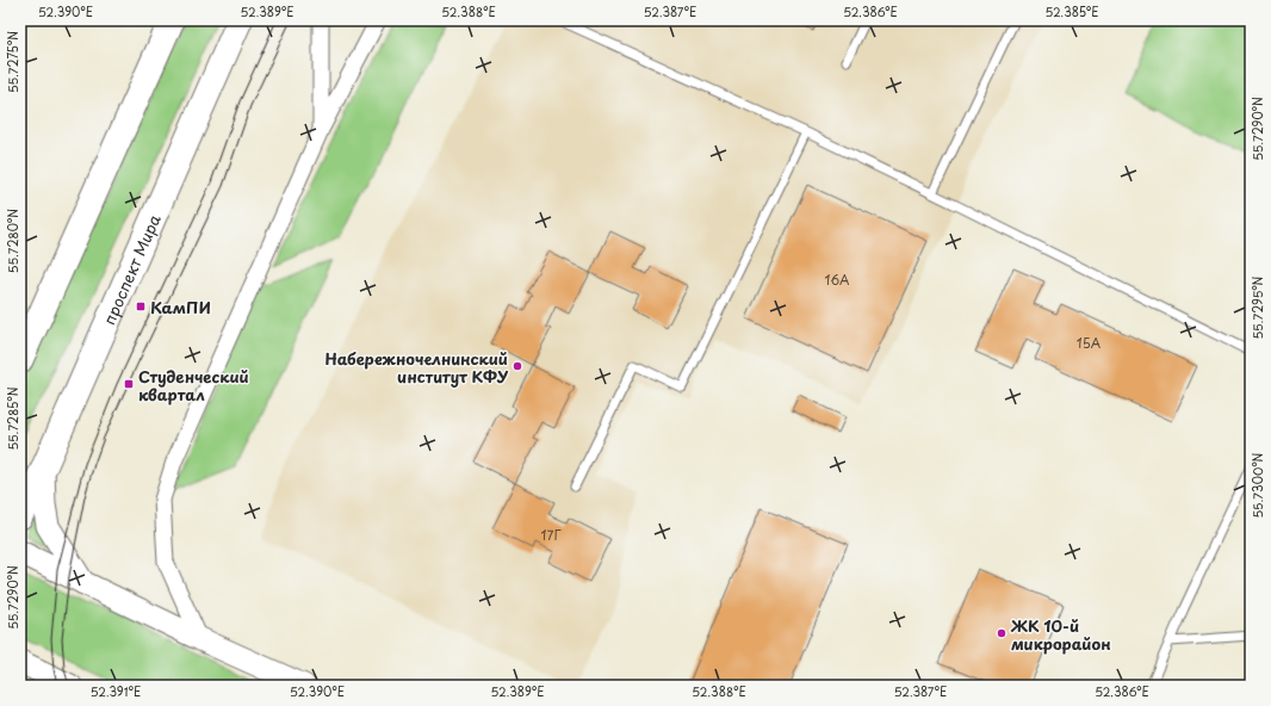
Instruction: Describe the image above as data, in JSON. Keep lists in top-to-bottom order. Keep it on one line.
{"streets":{"main road":["проспект Мира"]},"places":{"transit":["КамПИ","Студенческий квартал"],"other":["Набережночелнинский институт КФУ","ЖК 10-й микрорайон"]},"house_numbers":["16А","15А","17Г"],"coordinates":["52.390°E","52.389°E","52.388°E","52.387°E","52.386°E","52.385°E","55.7275°N","55.7290°N","55.7280°N","55.7295°N","55.7285°N","55.7300°N","52.391°E"]}
